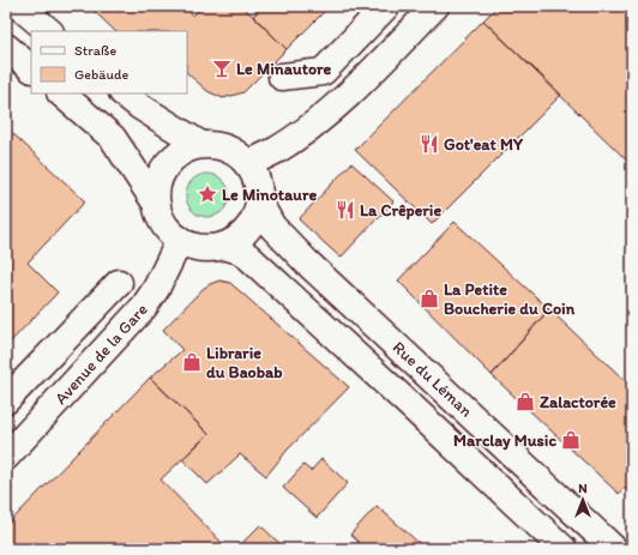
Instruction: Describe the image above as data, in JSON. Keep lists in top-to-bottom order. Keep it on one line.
{"streets":{"main road":["Avenue de la Gare","Rue du Léman"]},"crossings":[["Avenue de la Gare","Rue du Léman"]],"places":{"bar":["Le Minautore"],"restaurant":["Got'eat MY","La Crêperie"],"place":["Le Minotaure"],"shop":["La Petite Boucherie du Coin","Librarie du Baobab","Zalactorée","Marclay Music"]},"legend":["Straße","Gebäude"],"north":"top"}
